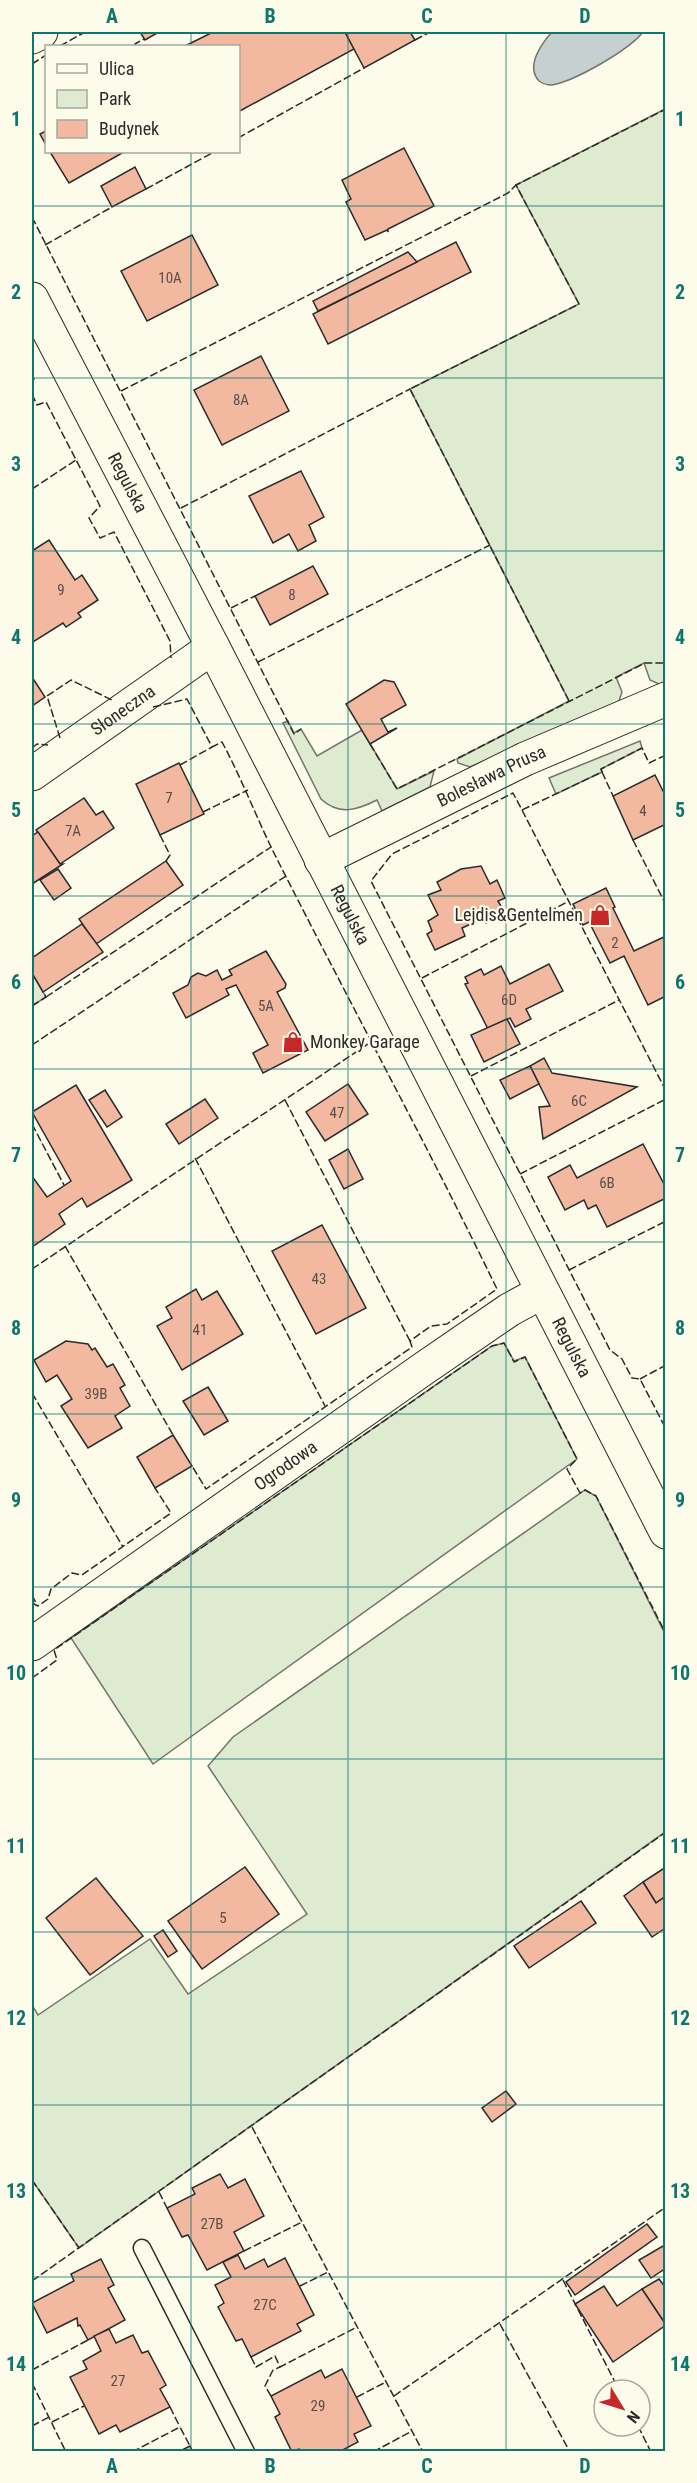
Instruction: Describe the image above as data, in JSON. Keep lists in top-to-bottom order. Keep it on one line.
{"streets":{"street":["Regulska","Słoneczna","Bolesława Prusa","Ogrodowa"]},"crossings":[["Regulska","Słoneczna"],["Regulska","Bolesława Prusa"],["Regulska","Ogrodowa"]],"places":{"shop":["Lejdis&Gentelmen","Monkey Garage"]},"house_numbers":["10A","8A","9","8","7","4","7A","2","6D","5A","6C","47","6B","43","41","39B","5","27B","27C","27","29"],"legend":["Ulica","Park","Budynek"],"north":"bottom right","grid":{"columns":["A","B","C","D"],"rows":["1","2","3","4","5","6","7","8","9","10","11","12","13","14"]}}
